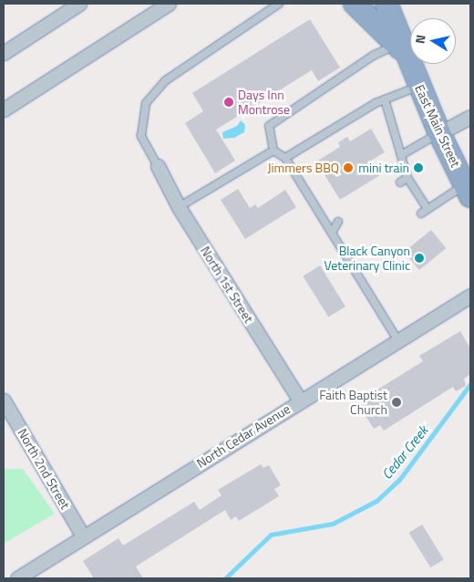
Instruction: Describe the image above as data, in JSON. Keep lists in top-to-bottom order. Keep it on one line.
{"streets":{"highway":["East Main Street"],"street":["North 1st Street","North Cedar Avenue","North 2nd Street"]},"crossings":[["North 1st Street","North Cedar Avenue"],["North Cedar Avenue","North 2nd Street"]],"water":["Cedar Creek"],"places":["Days Inn Montrose","Jimmers BBQ","mini train","Black Canyon Veterinary Clinic","Faith Baptist Church"],"north":"left"}
